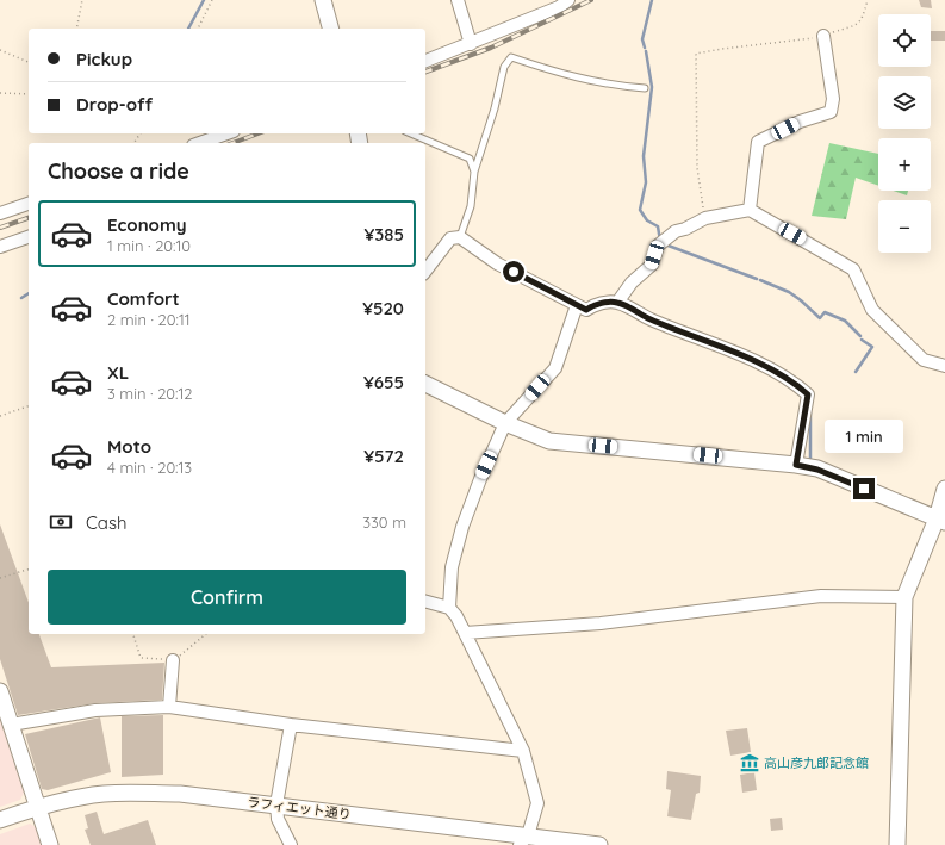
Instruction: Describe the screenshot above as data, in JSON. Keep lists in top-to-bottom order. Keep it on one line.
{"streets":{"street":["ラフィエット通り"]},"places":{"museum":["高山彦九郎記念館"]},"page":{"map_buttons":["+","−"],"banner":["Pickup","Drop-off"],"heading":"Choose a ride","list":[{"name":"Economy","note":"1 min · 20:10","value":"¥385"},{"name":"Comfort","note":"2 min · 20:11","value":"¥520"},{"name":"XL","note":"3 min · 20:12","value":"¥655"},{"name":"Moto","note":"4 min · 20:13","value":"¥572"}],"bubble":"1 min","pay":["Cash","330 m"],"buttons":"Confirm"}}
